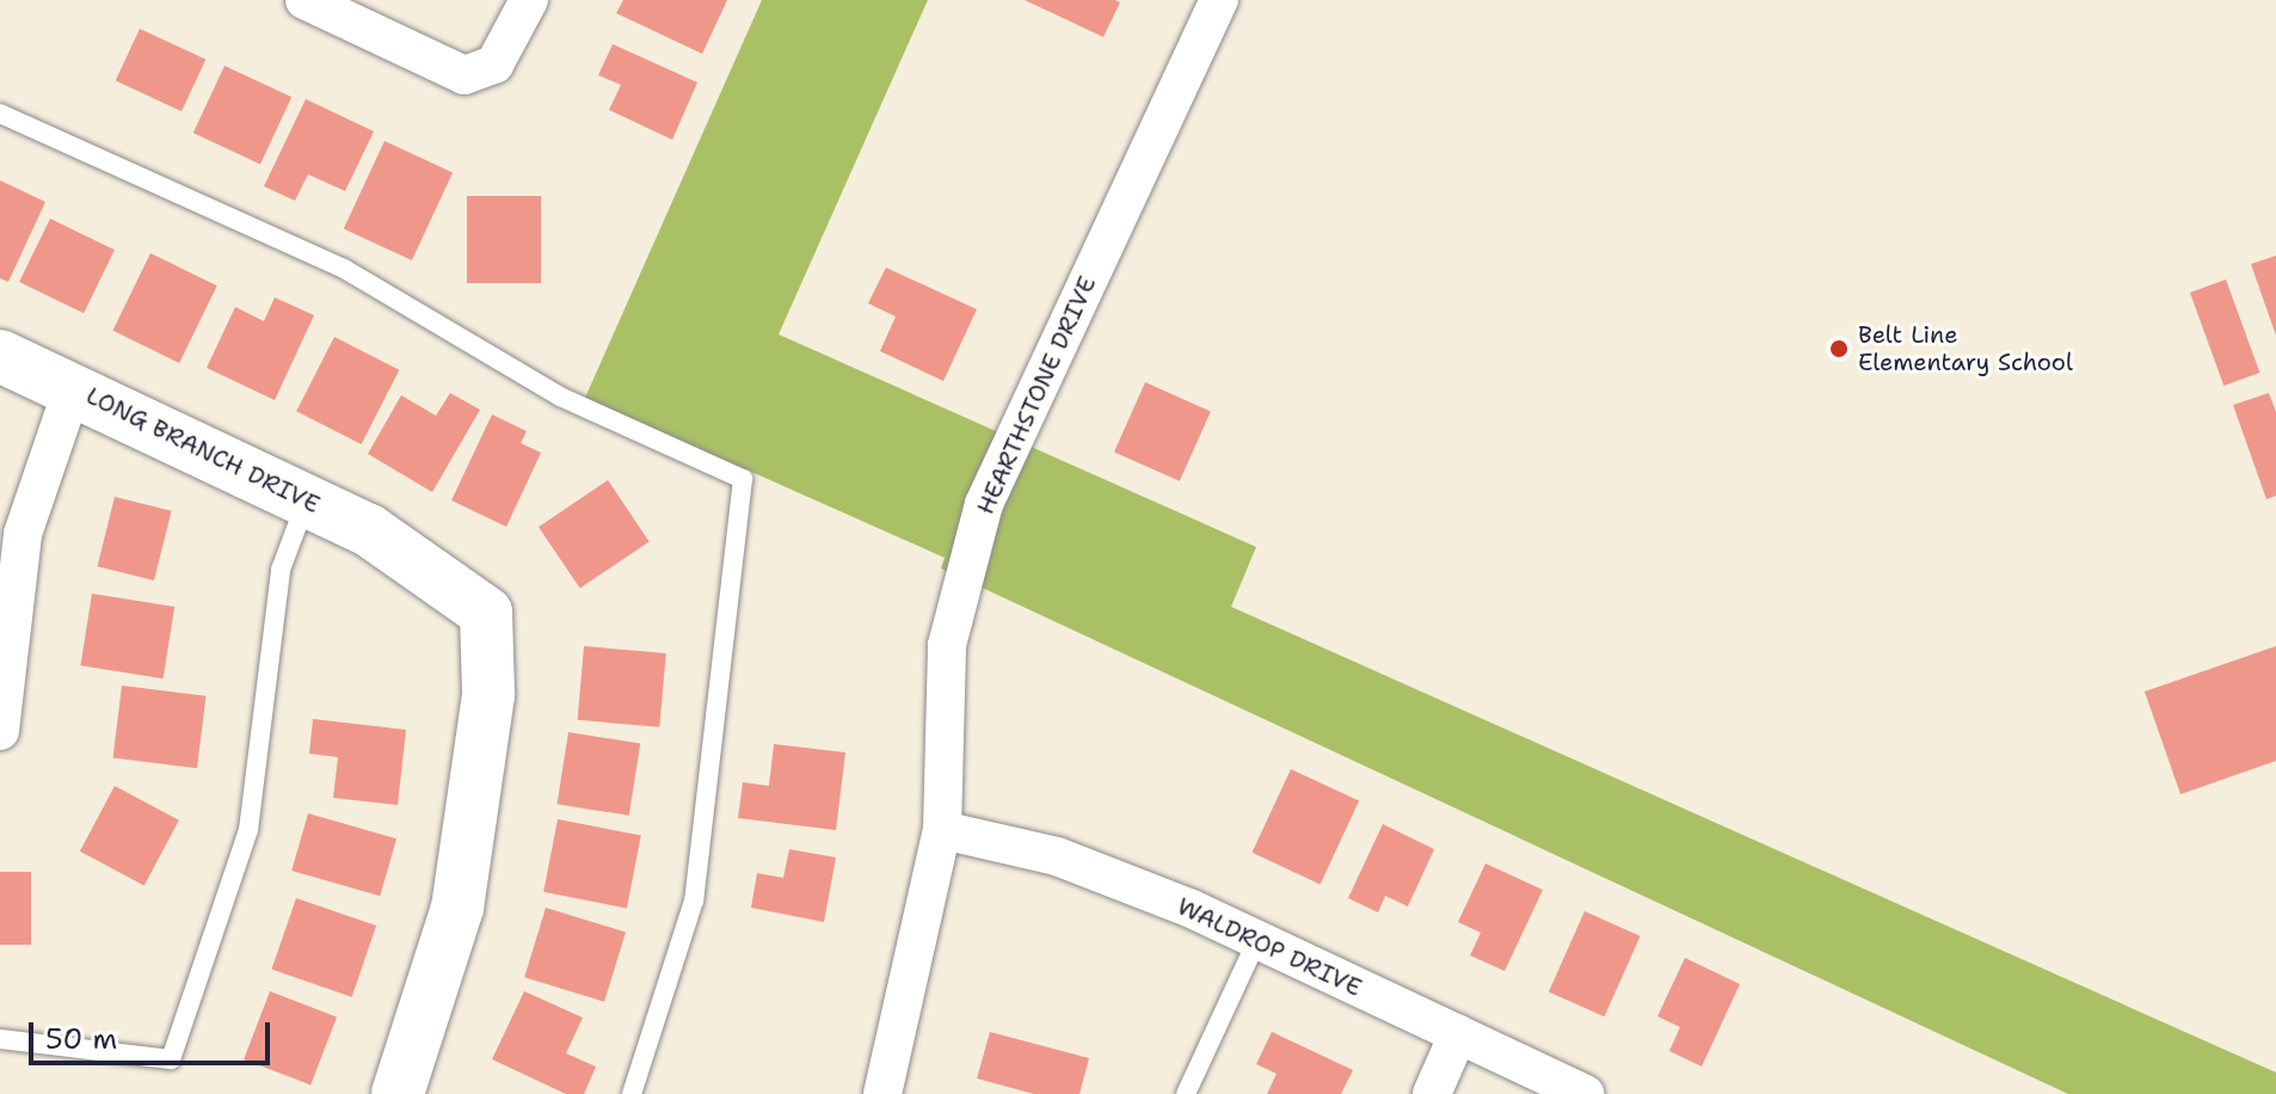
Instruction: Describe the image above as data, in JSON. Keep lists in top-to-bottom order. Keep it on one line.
{"streets":{"street":["HEARTHSTONE DRIVE","LONG BRANCH DRIVE","WALDROP DRIVE"]},"crossings":[["HEARTHSTONE DRIVE","WALDROP DRIVE"]],"places":["Belt Line Elementary School"],"scale_bar":"50 m"}
